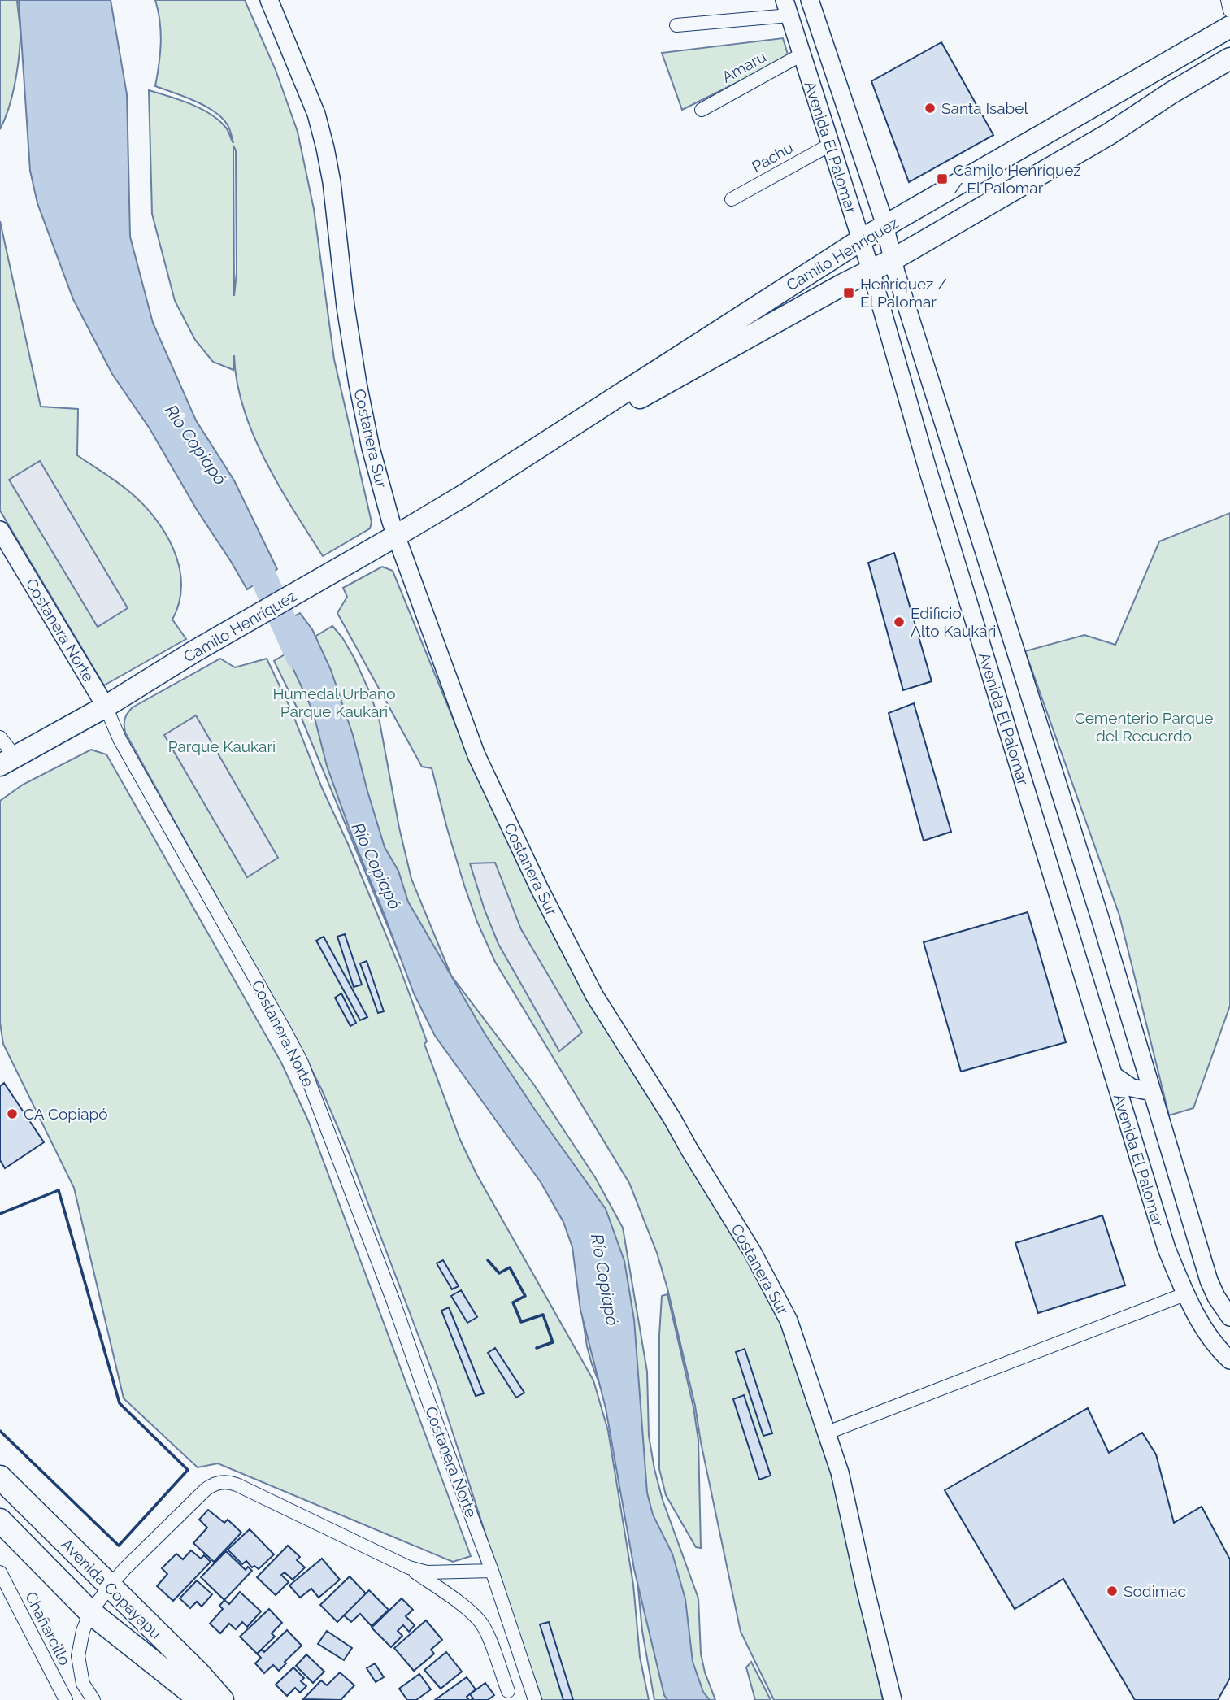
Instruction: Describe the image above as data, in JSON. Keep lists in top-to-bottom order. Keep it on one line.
{"streets":{"highway":["Avenida Copayapu"],"main road":["Camilo Henríquez"],"street":["Amaru","Avenida El Palomar","Pachu","Costanera Sur","Costanera Norte","Chañarcillo"]},"crossings":[["Amaru","Avenida El Palomar"],["Avenida El Palomar","Pachu"],["Avenida El Palomar","Camilo Henríquez"],["Camilo Henríquez","Costanera Sur"],["Camilo Henríquez","Costanera Norte"],["Avenida Copayapu","Chañarcillo"]],"water":["Río Copiapó"],"parks":["Humedal Urbano Parque Kaukari","Cementerio Parque del Recuerdo","Parque Kaukari"],"places":{"other":["Santa Isabel","Edificio Alto Kaukari","CA Copiapó","Sodimac"],"transit":["Camilo Henríquez / El Palomar","Henríquez / El Palomar"]}}
